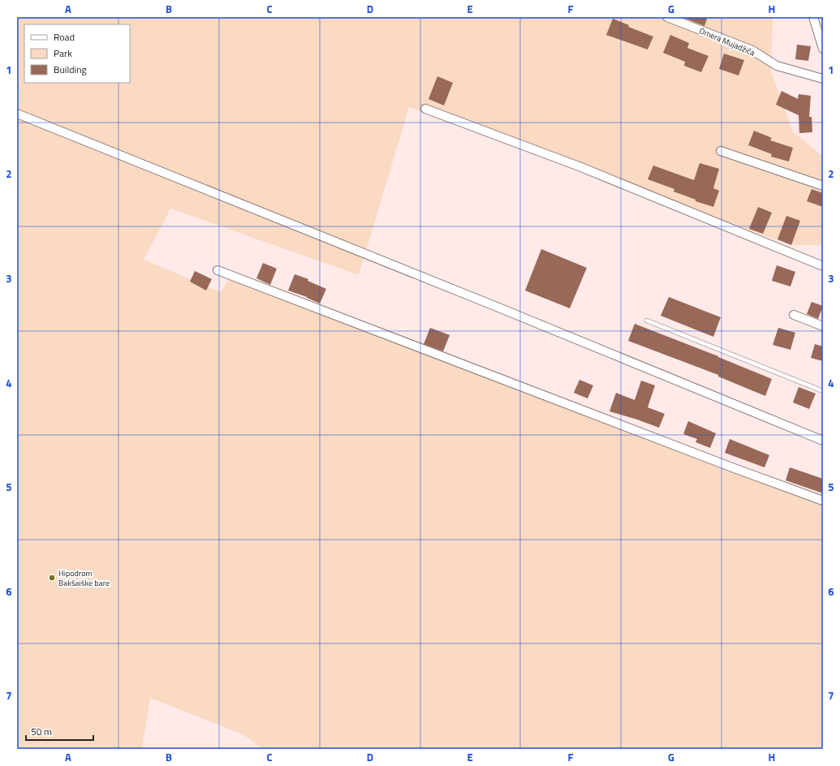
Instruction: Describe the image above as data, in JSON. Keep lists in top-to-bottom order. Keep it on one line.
{"streets":{"street":["Omera Mujadžića"]},"places":["Hipodrom Bakšaiške bare"],"legend":["Road","Park","Building"],"scale_bar":"50 m","grid":{"columns":["A","B","C","D","E","F","G","H"],"rows":["1","2","3","4","5","6","7"]}}
